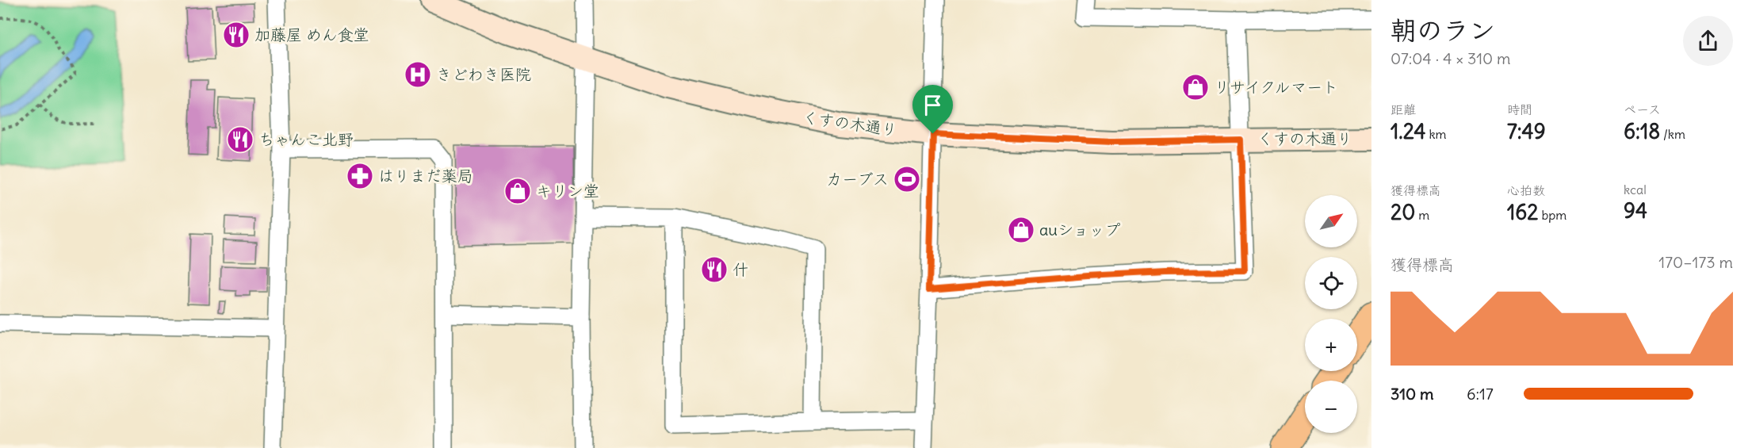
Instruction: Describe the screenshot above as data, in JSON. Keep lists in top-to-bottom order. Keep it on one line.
{"streets":{"street":["くすの木通り"]},"places":{"restaurant":["加藤屋 めん食堂","ちゃんこ北野","什"],"hospital":["きどわき医院"],"shop":["リサイクルマート","キリン堂","auショップ"],"pharmacy":["はりまだ薬局"],"sports":["カーブス"]},"north":"top right","page":{"heading":["朝のラン","07:04 · 4 × 310 m"],"stats":[["距離","1.24 km"],["時間","7:49"],["ペース","6:18 /km"],["獲得標高","20 m"],["心拍数","162 bpm"],["kcal","94"]],"map_buttons":["+","−"],"chart":["獲得標高","170–173 m"],"list":[{"name":"310 m","note":"6:17"}]}}
